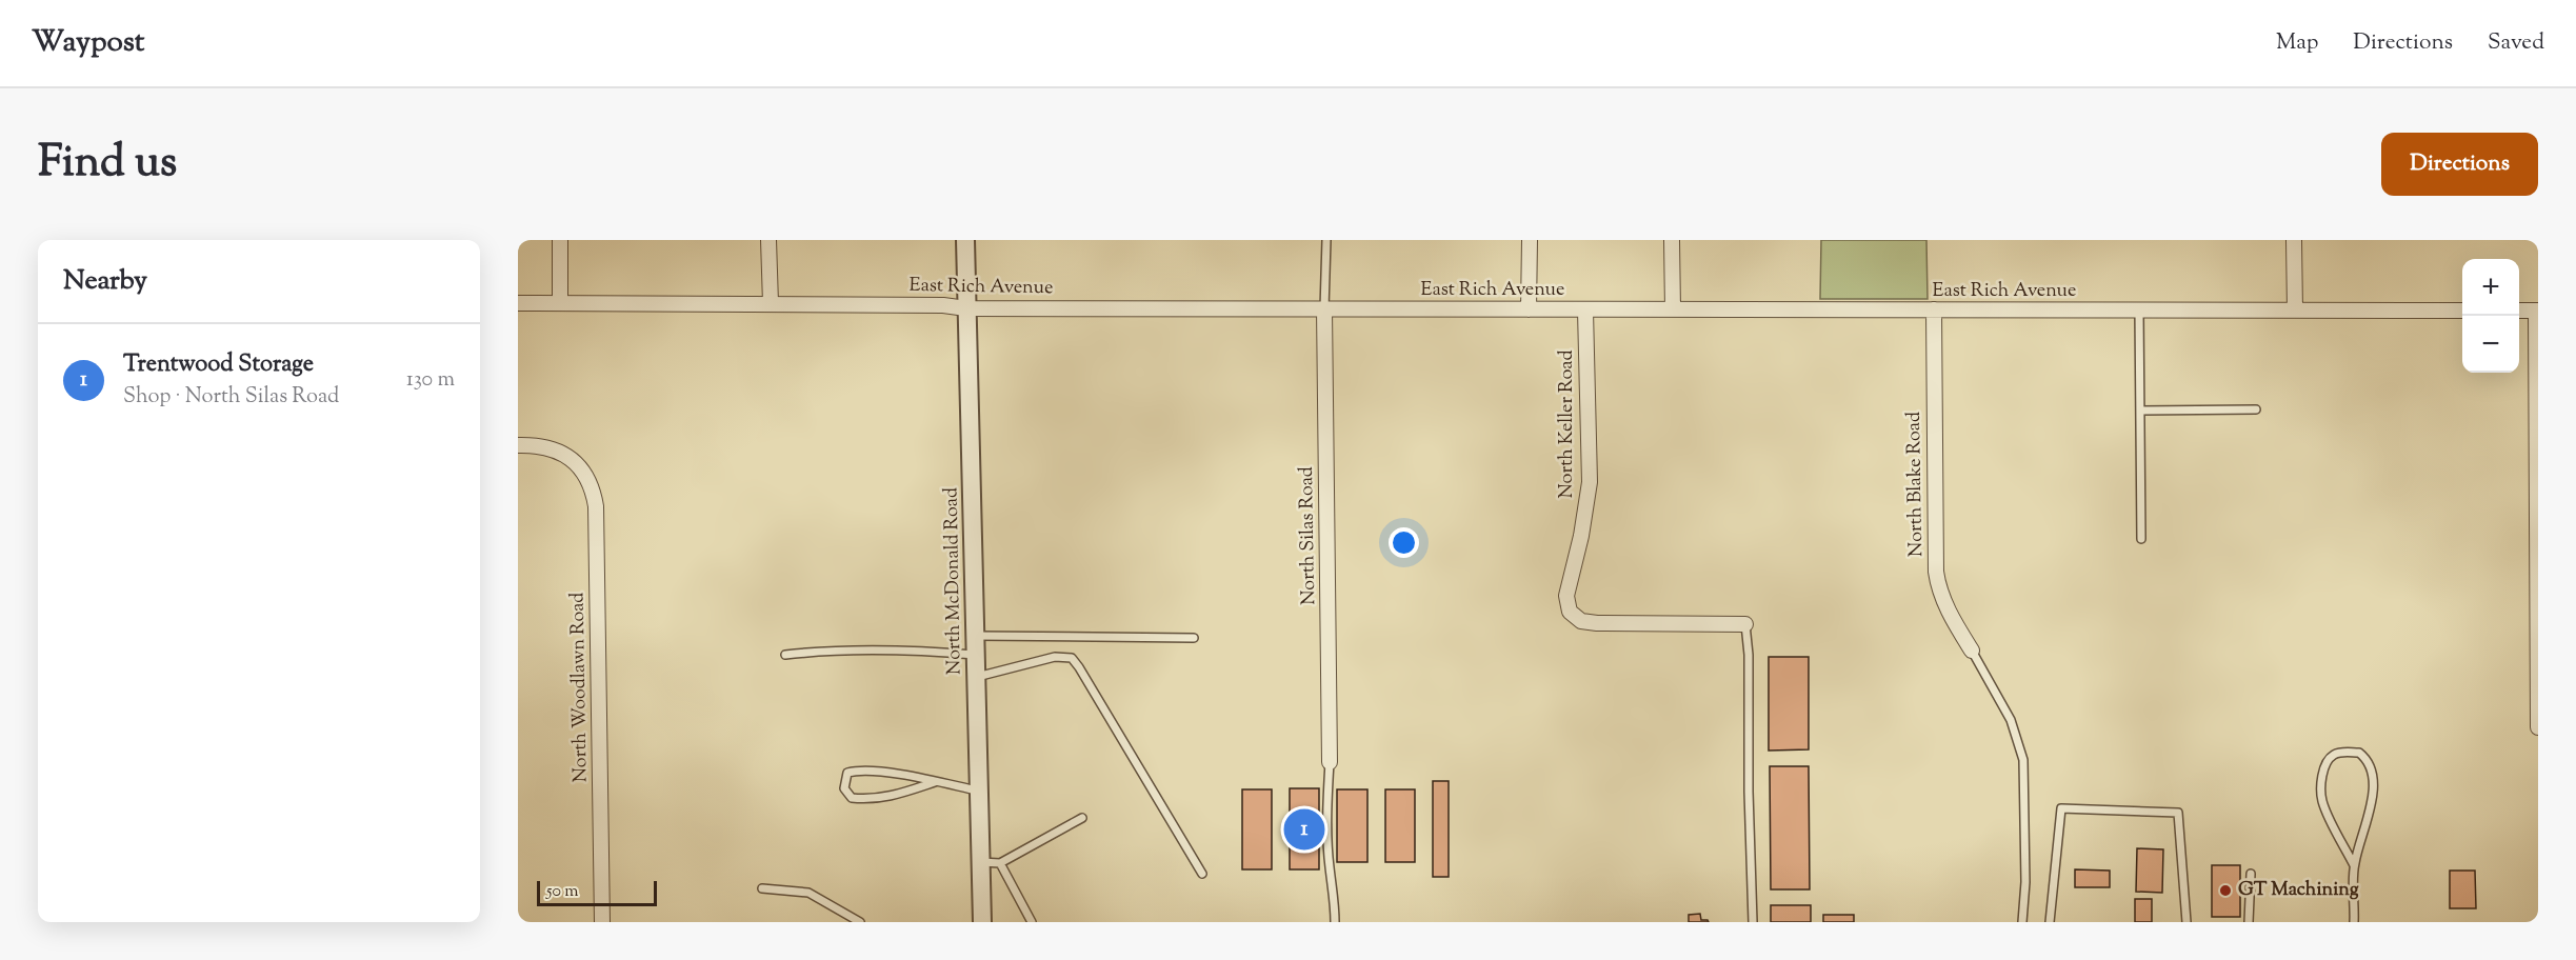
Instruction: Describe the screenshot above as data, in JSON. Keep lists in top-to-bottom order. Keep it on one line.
{"streets":{"street":["East Rich Avenue","North Keller Road","North Blake Road","North Silas Road","North McDonald Road","North Woodlawn Road"]},"crossings":[["East Rich Avenue","North Keller Road"],["East Rich Avenue","North Blake Road"],["East Rich Avenue","North Silas Road"],["East Rich Avenue","North McDonald Road"]],"places":["GT Machining"],"scale_bar":"50 m","page":{"header":"Waypost","nav":["Map","Directions","Saved"],"title":"Find us","buttons":"Directions","heading":"Nearby","map_buttons":["+","−"],"list":[{"mark":"1","name":"Trentwood Storage","note":"Shop · North Silas Road","value":"130 m"}],"pins":"1","scale":"50 m"}}
